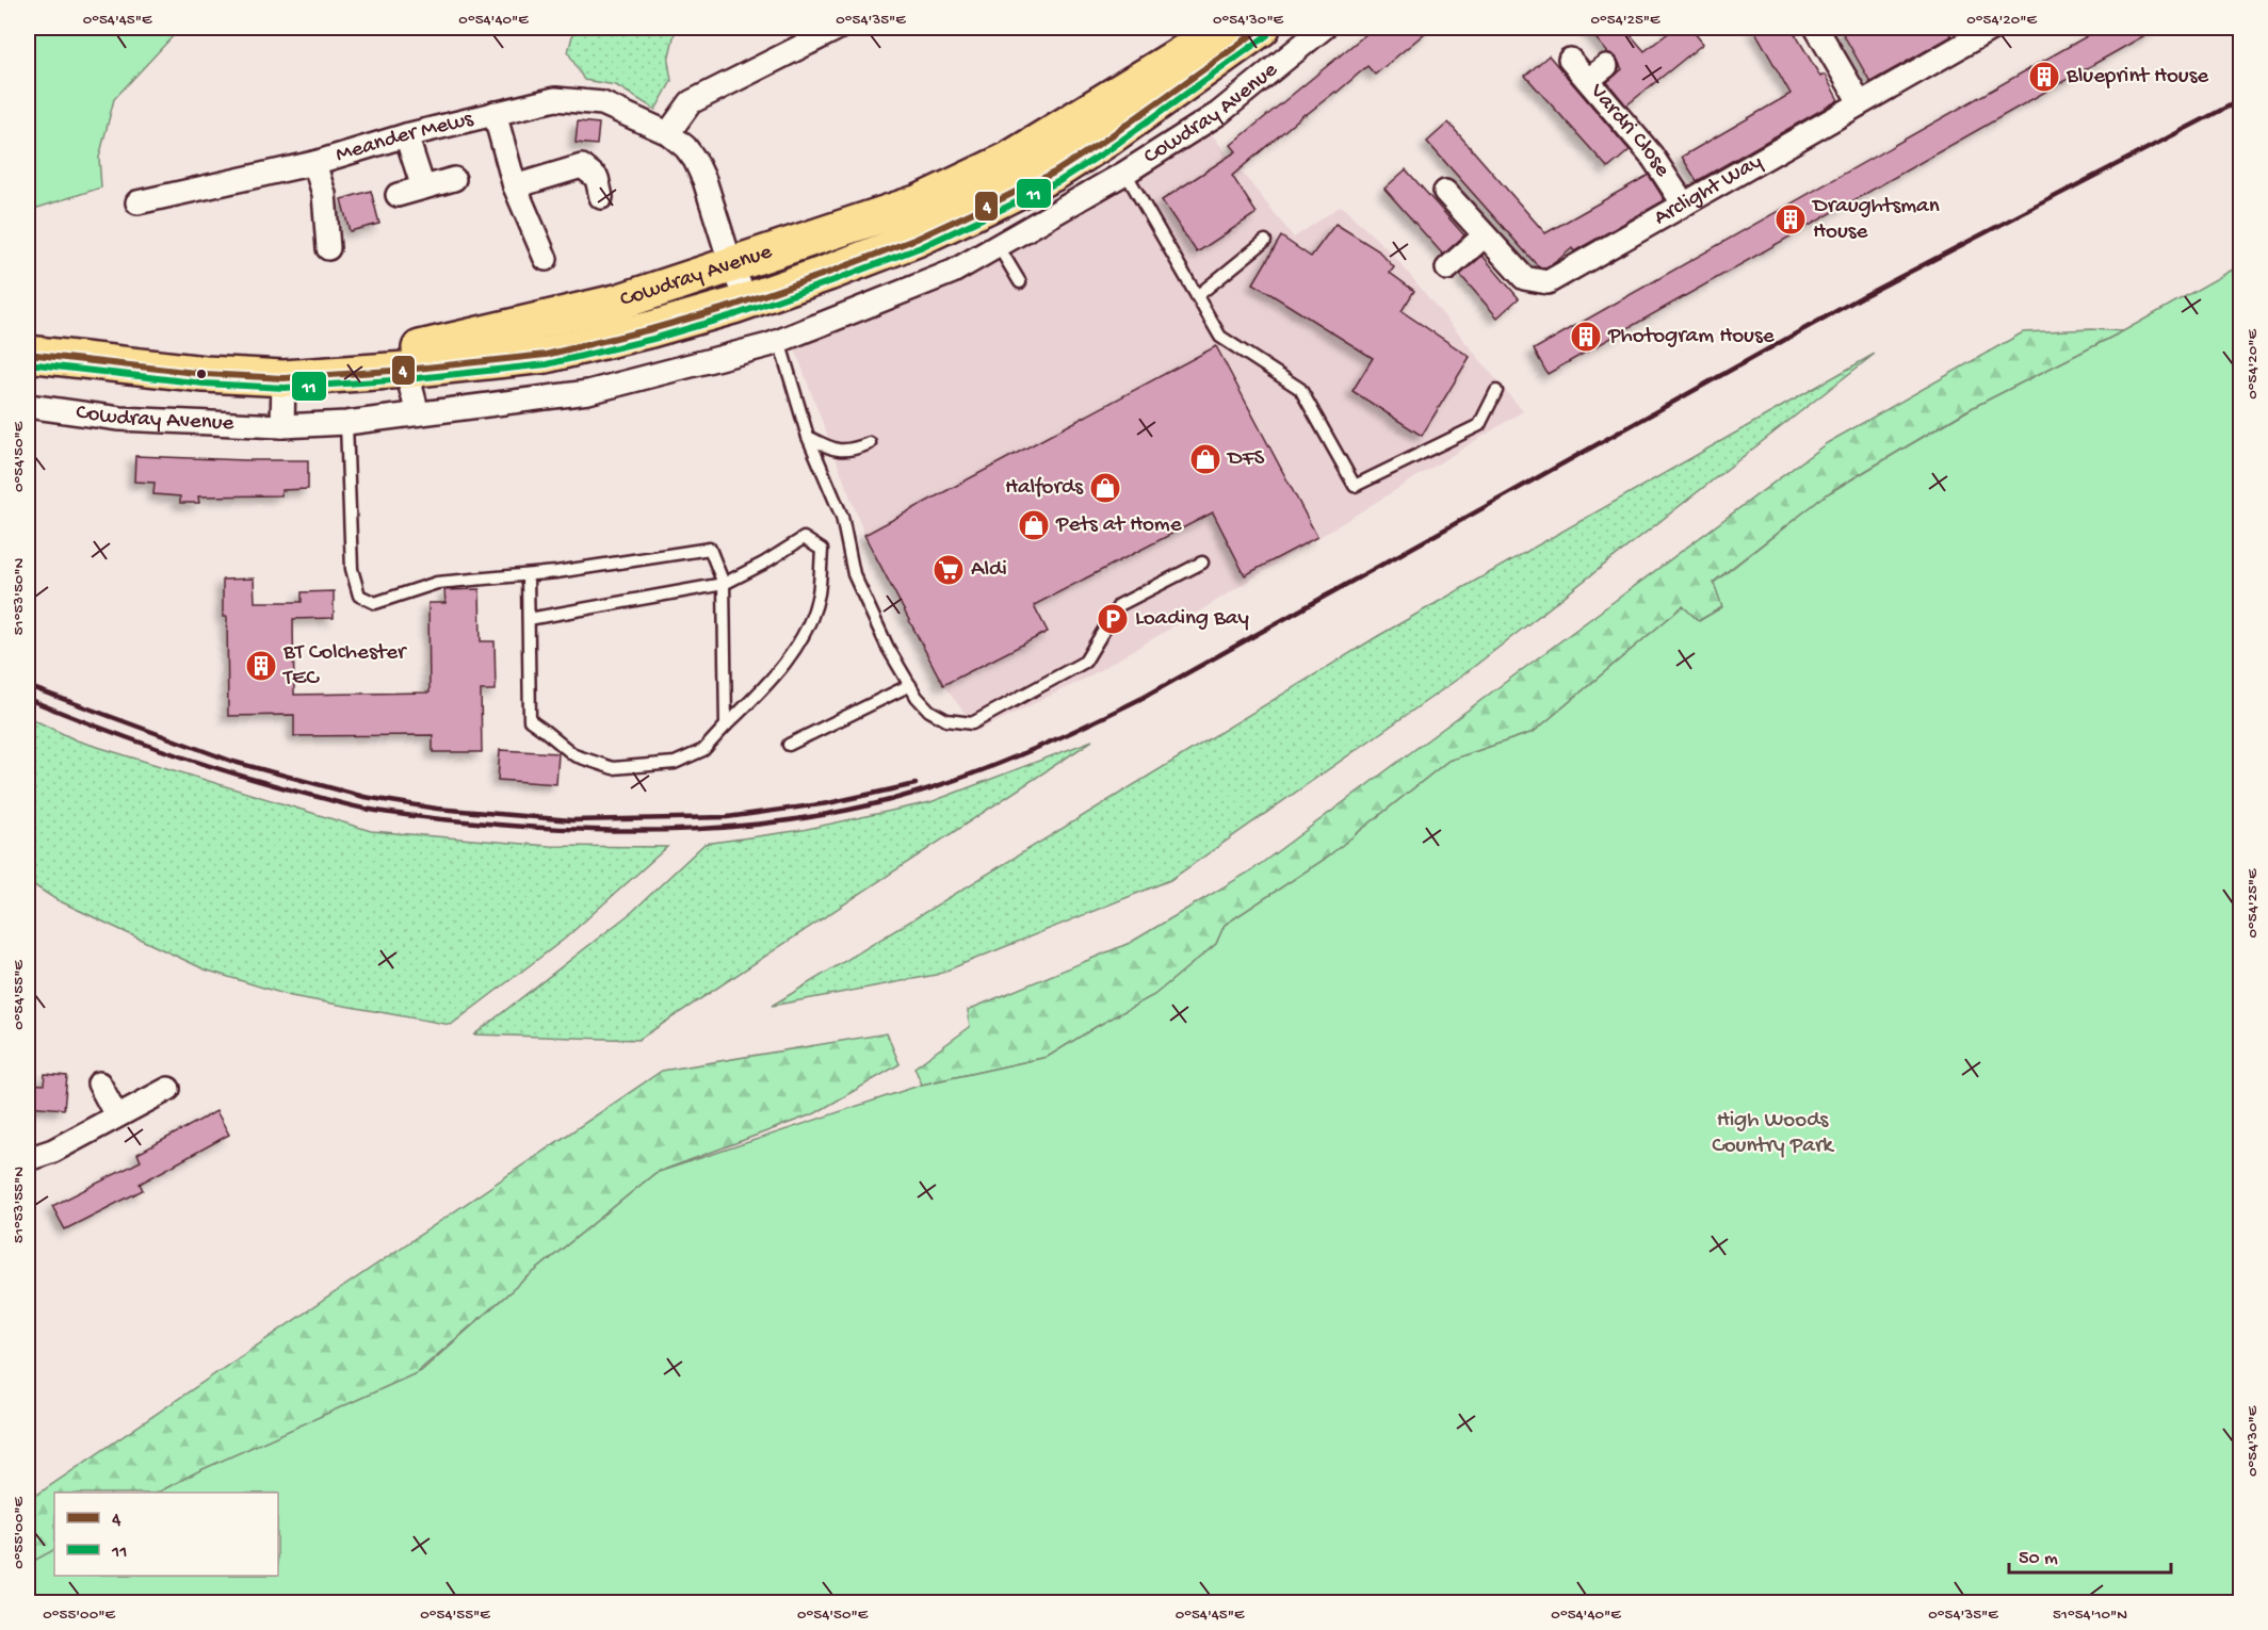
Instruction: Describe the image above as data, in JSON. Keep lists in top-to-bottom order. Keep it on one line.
{"streets":{"main road":["Cowdray Avenue"],"street":["Vardri Close","Meander Mews","Arclight Way"]},"crossings":[["Cowdray Avenue","Meander Mews"],["Vardri Close","Arclight Way"]],"parks":["High Woods Country Park"],"places":{"building":["Blueprint House","Draughtsman House","Photogram House","BT Colchester TEC"],"shop":["DFS","Halfords","Pets at Home"],"supermarket":["Aldi"],"parking":["Loading Bay"]},"lines":["transit line 4","transit line 11"],"legend":["4","11"],"scale_bar":"50 m","coordinates":["0°54'45\"E","0°54'40\"E","0°54'35\"E","0°54'30\"E","0°54'25\"E","0°54'20\"E","0°54'50\"E","51°53'50\"N","0°54'55\"E","51°53'55\"N","0°55'00\"E","51°54'10\"N"]}
